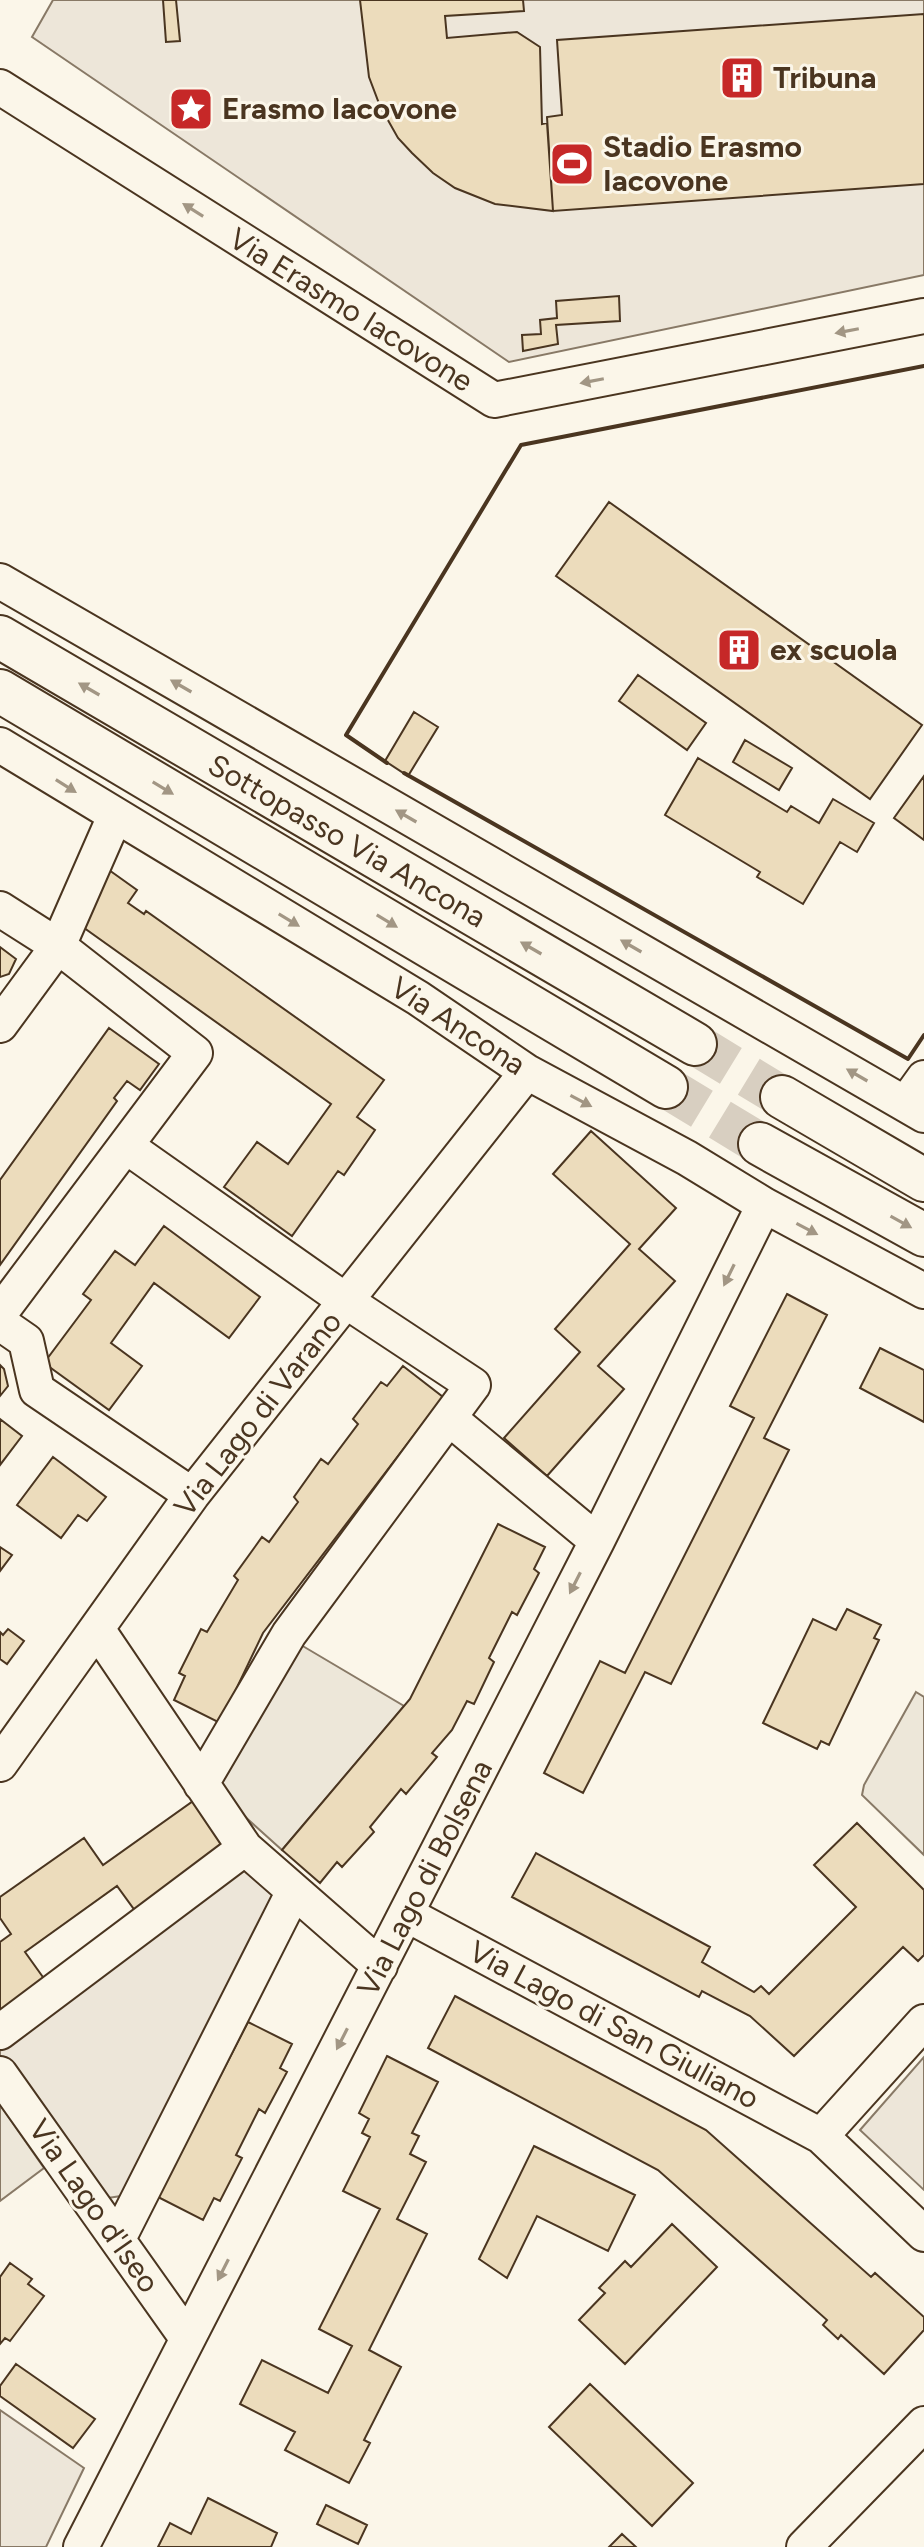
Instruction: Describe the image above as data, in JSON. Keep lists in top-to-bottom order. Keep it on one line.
{"streets":{"street":["Via Erasmo Iacovone","Sottopasso Via Ancona","Via Ancona","Via Lago di Varano","Via Lago di Bolsena","Via Lago di San Giuliano","Via Lago d'Iseo"]},"crossings":[["Via Ancona","Via Lago di Varano"],["Via Ancona","Via Lago di Bolsena"],["Via Lago di Bolsena","Via Lago di San Giuliano"],["Via Lago di Bolsena","Via Lago d'Iseo"]],"one_way":["Via Erasmo Iacovone"],"places":{"building":["Tribuna","ex scuola"],"place":["Erasmo Iacovone"],"sports":["Stadio Erasmo Iacovone"]}}
